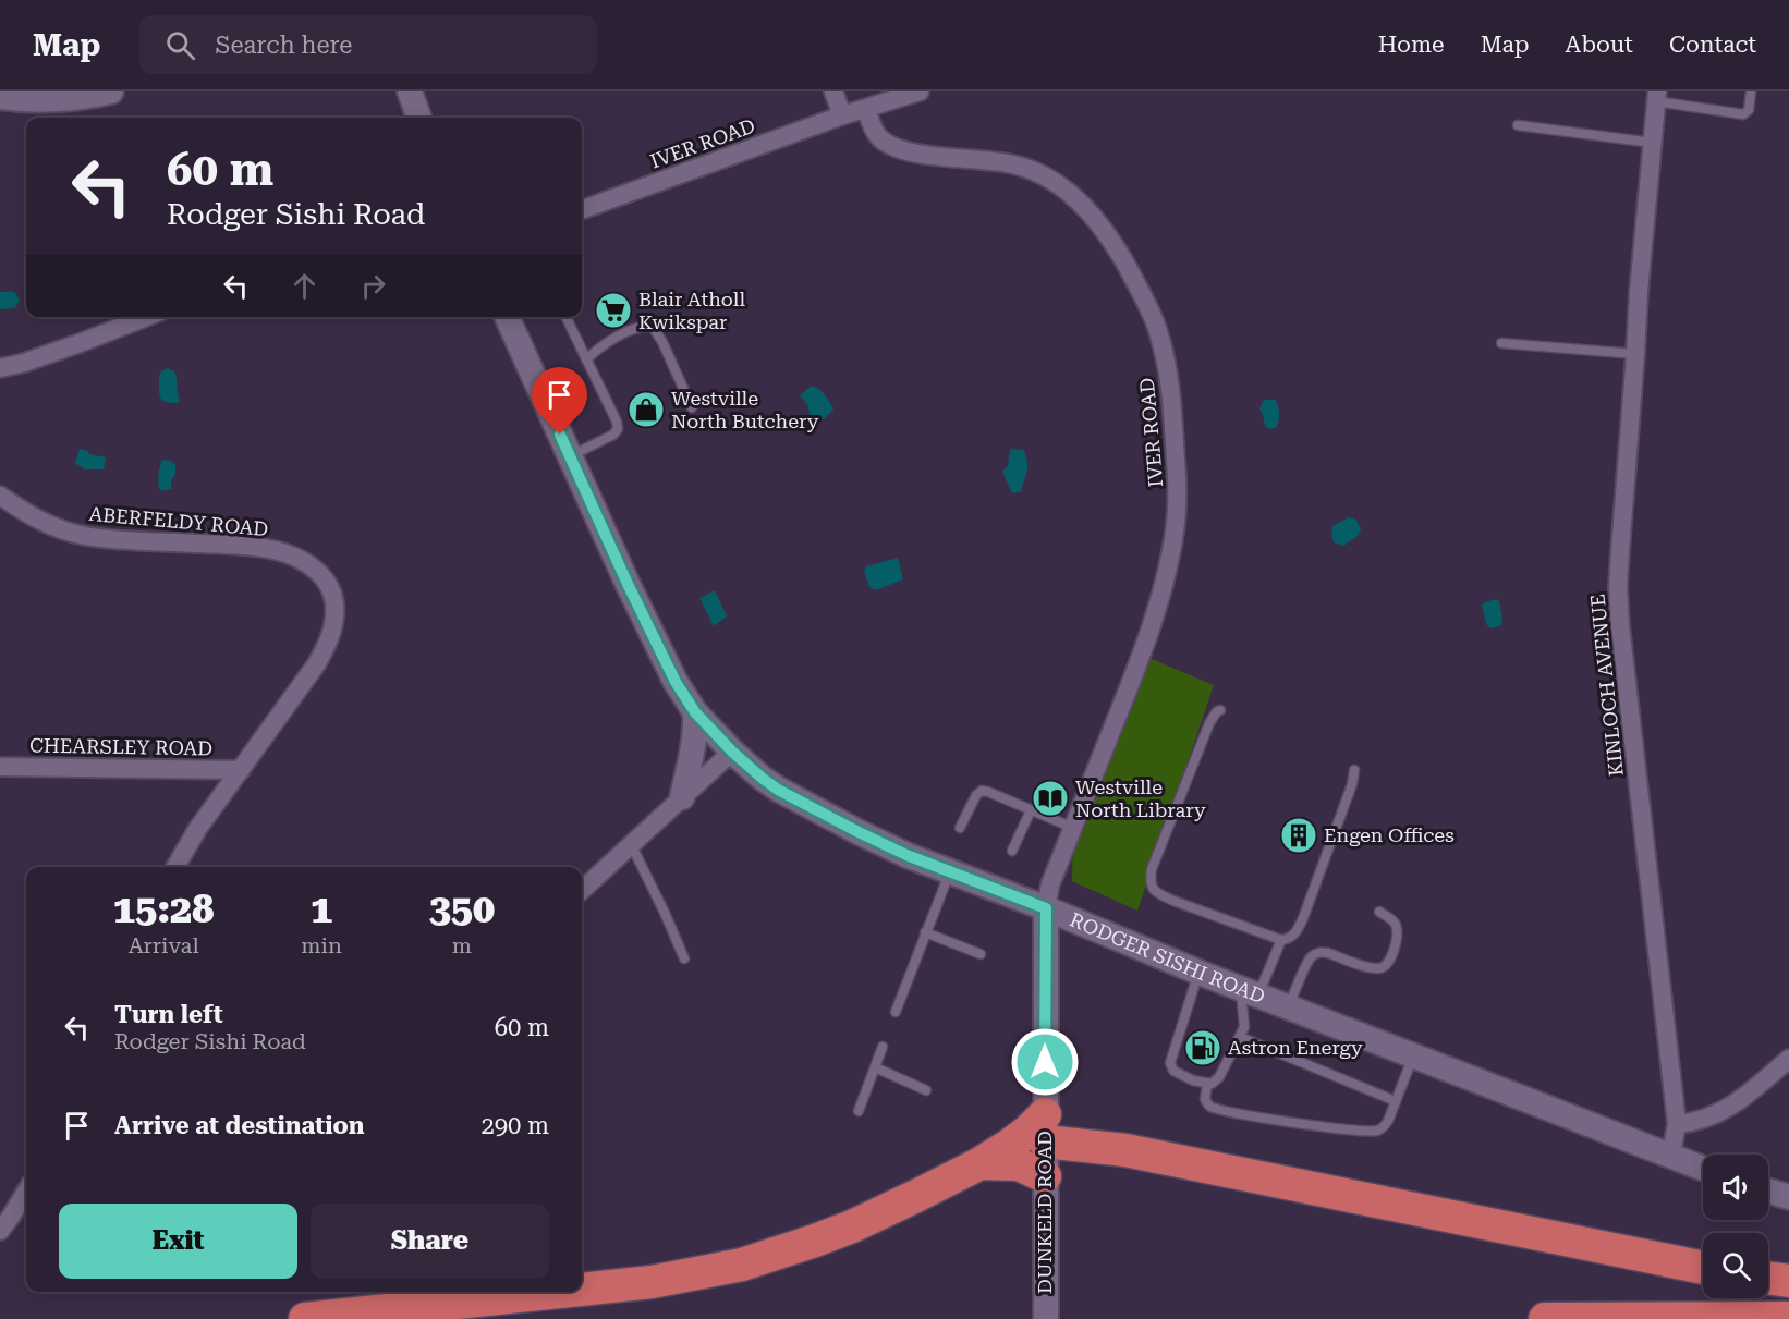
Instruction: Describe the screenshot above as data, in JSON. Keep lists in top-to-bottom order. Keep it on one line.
{"streets":{"main road":["RODGER SISHI ROAD","DUNKELD ROAD"],"street":["IVER ROAD","ABERFELDY ROAD","KINLOCH AVENUE","CHEARSLEY ROAD"]},"crossings":[["IVER ROAD","RODGER SISHI ROAD"],["IVER ROAD","DUNKELD ROAD"],["ABERFELDY ROAD","CHEARSLEY ROAD"],["KINLOCH AVENUE","RODGER SISHI ROAD"],["RODGER SISHI ROAD","DUNKELD ROAD"]],"places":{"supermarket":["Blair Atholl Kwikspar"],"shop":["Westville North Butchery"],"library":["Westville North Library"],"building":["Engen Offices"],"fuel station":["Astron Energy"]},"page":{"header":"Map","search":"Search here","nav":["Home","Map","About","Contact"],"turn":["60 m","Rodger Sishi Road"],"eta":["15:28","Arrival","1","min","350","m"],"list":[{"name":"Turn left","note":"Rodger Sishi Road","value":"60 m"},{"name":"Arrive at destination","value":"290 m"}],"buttons":["Exit","Share"]}}
